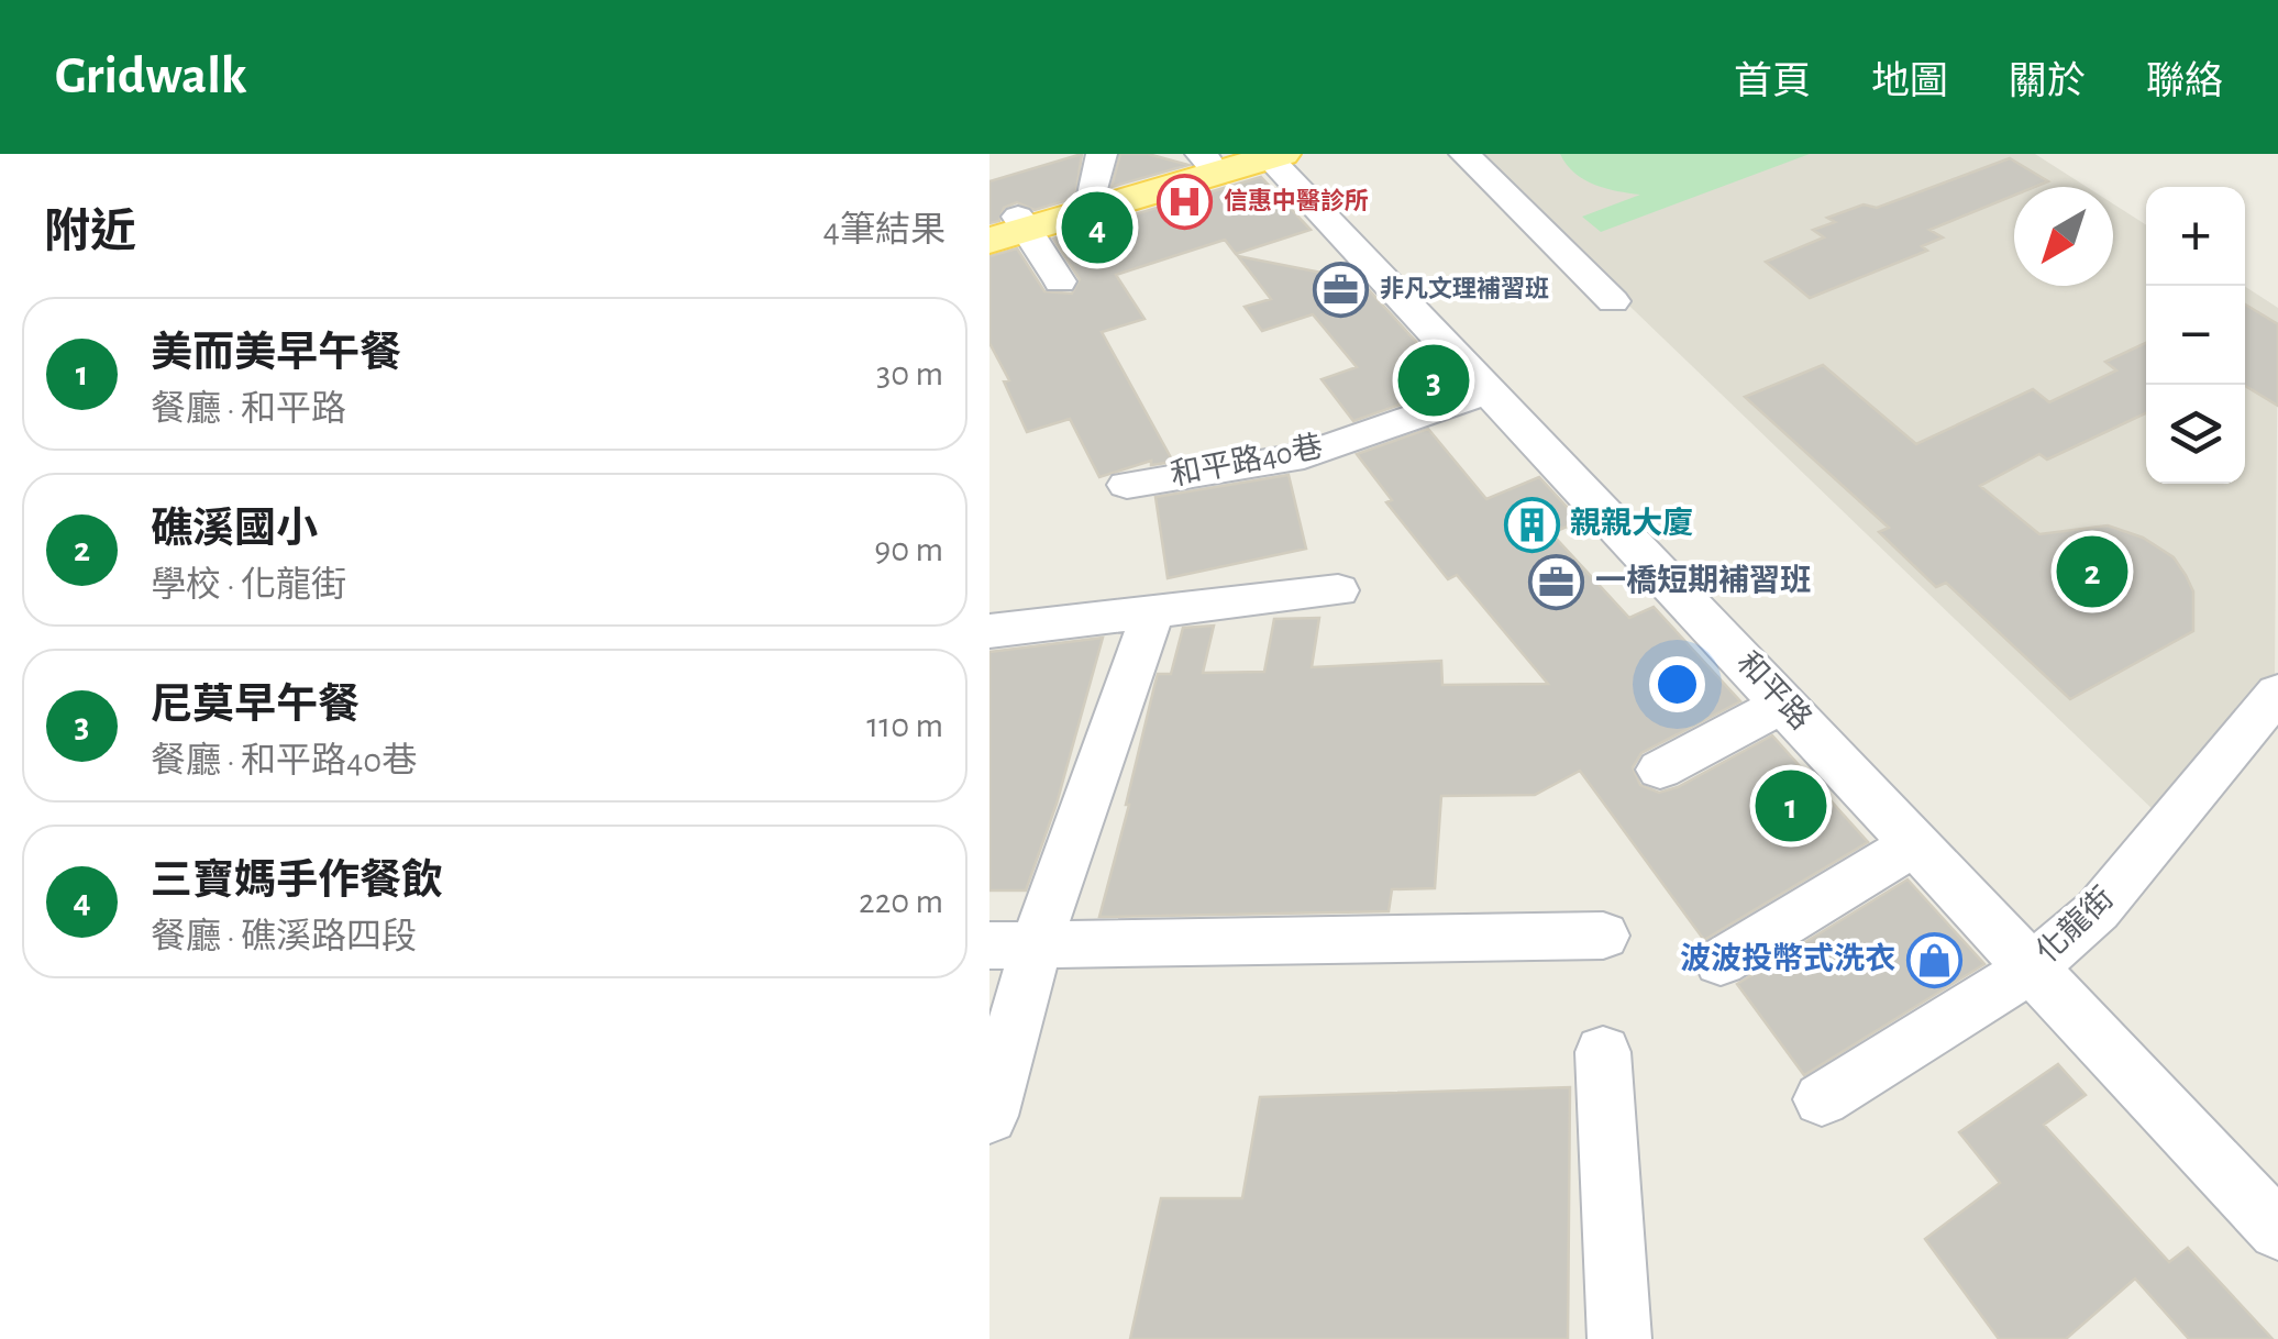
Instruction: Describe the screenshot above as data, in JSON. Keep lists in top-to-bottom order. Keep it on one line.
{"streets":{"street":["和平路40巷","和平路","化龍街"]},"crossings":[["和平路40巷","和平路"],["和平路","化龍街"]],"places":{"hospital":["信惠中醫診所"],"office":["非凡文理補習班","一橋短期補習班"],"building":["親親大廈"],"shop":["波波投幣式洗衣"]},"north":"bottom left","page":{"header":"Gridwalk","nav":["首頁","地圖","關於","聯絡"],"heading":["附近","4筆結果"],"map_buttons":["+","−"],"pins":["4","3","2","1"],"list":[{"mark":"1","name":"美而美早午餐","note":"餐廳 · 和平路","value":"30 m"},{"mark":"2","name":"礁溪國小","note":"學校 · 化龍街","value":"90 m"},{"mark":"3","name":"尼莫早午餐","note":"餐廳 · 和平路40巷","value":"110 m"},{"mark":"4","name":"三寶媽手作餐飲","note":"餐廳 · 礁溪路四段","value":"220 m"}]}}
